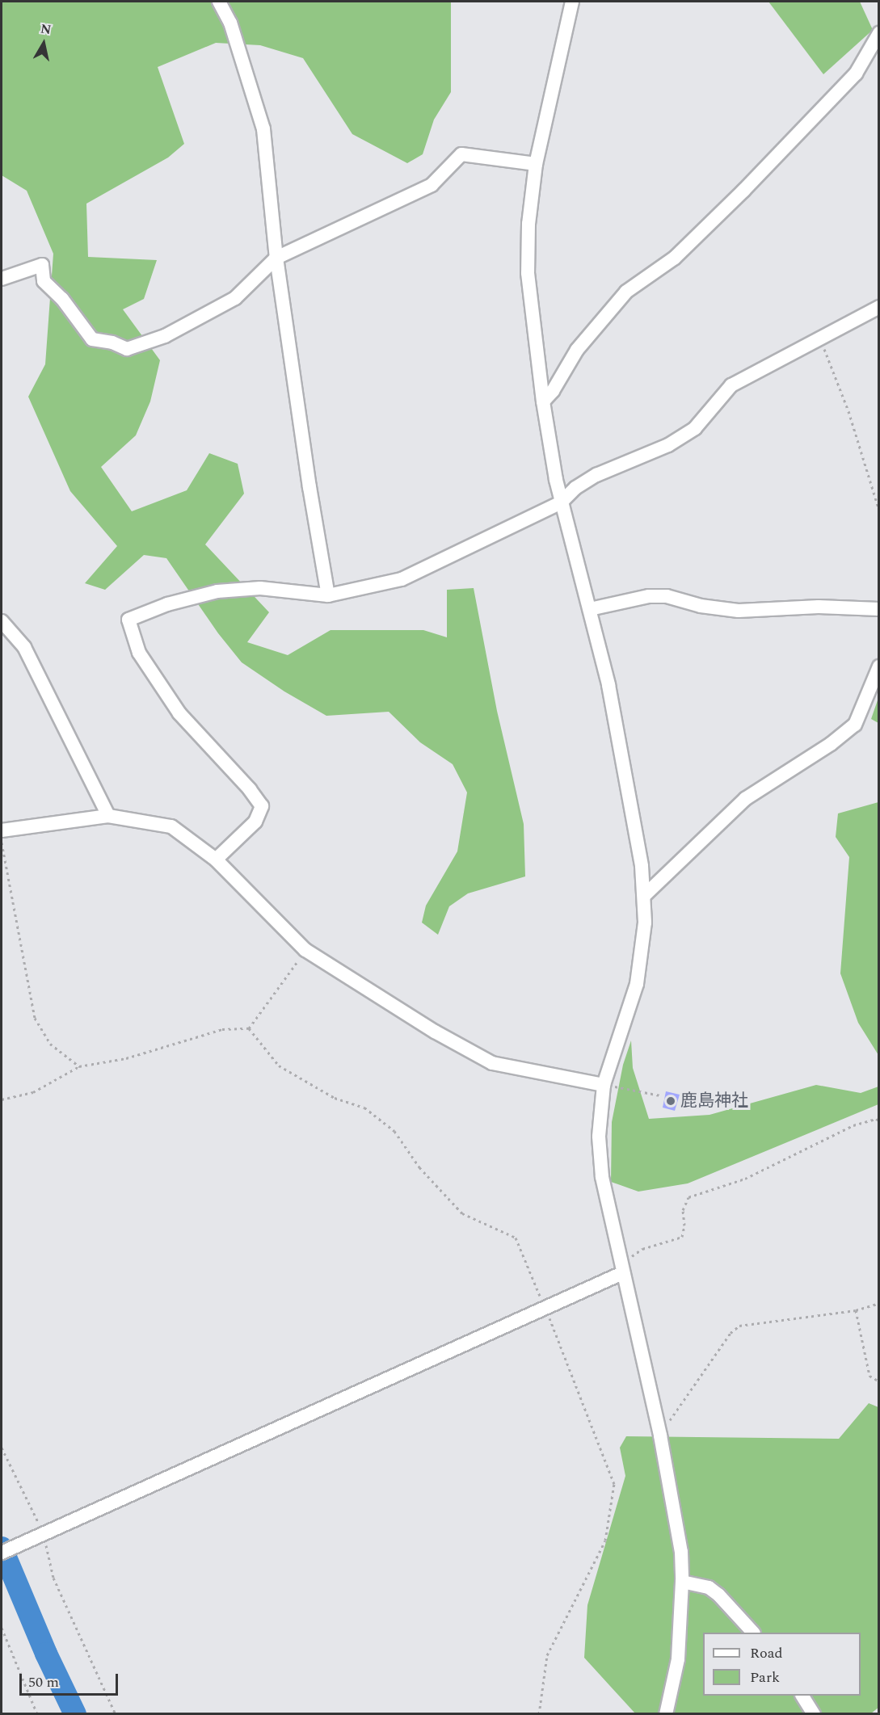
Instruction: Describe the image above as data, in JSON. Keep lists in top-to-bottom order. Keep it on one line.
{"places":["鹿島神社"],"legend":["Road","Park"],"scale_bar":"50 m","north":"top"}
